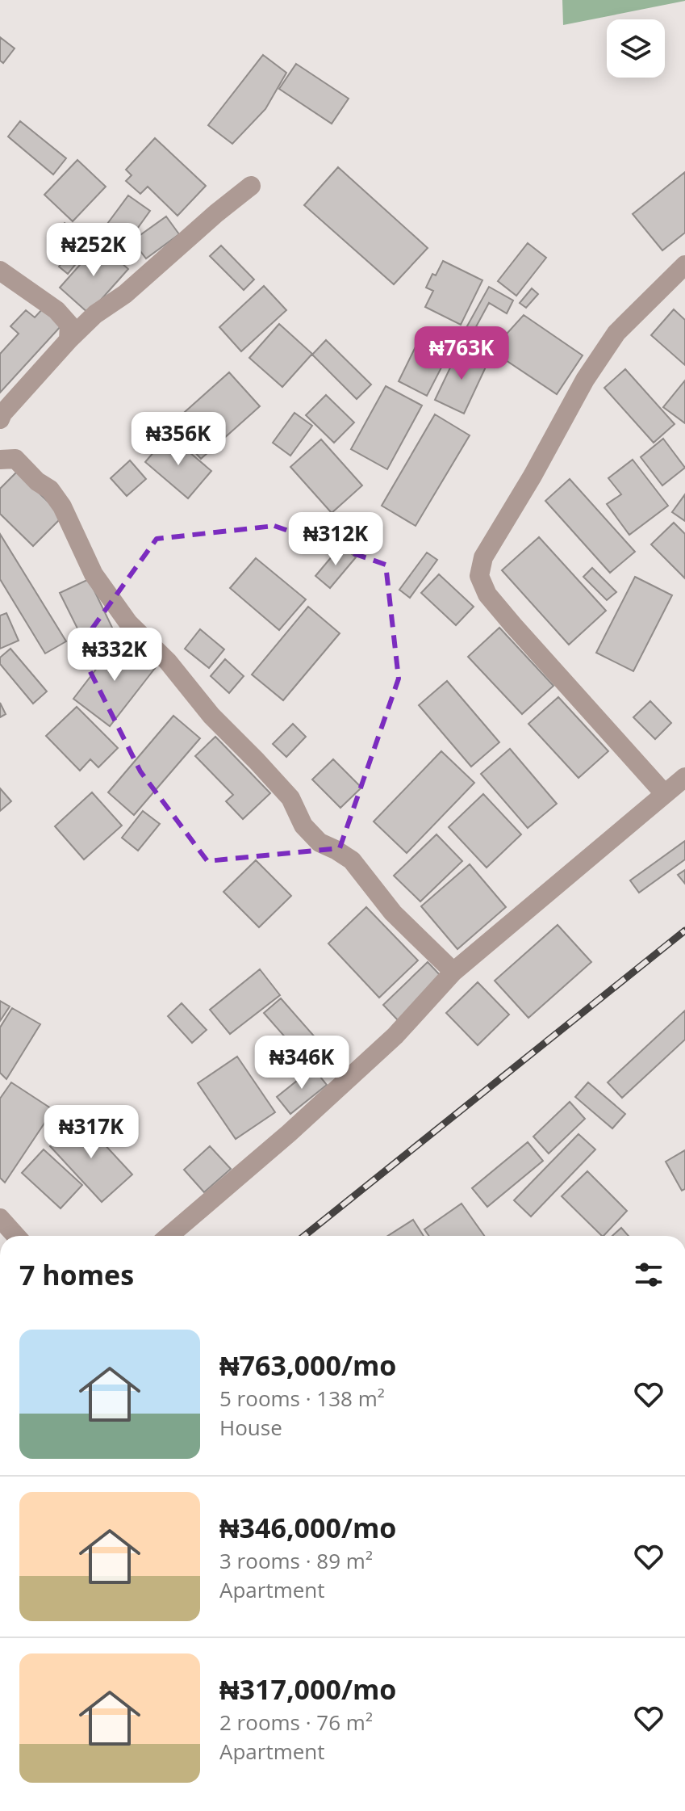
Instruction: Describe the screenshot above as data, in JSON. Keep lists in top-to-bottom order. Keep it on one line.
{"page":{"price":["₦252K","₦763K","₦356K","₦312K","₦332K","₦346K","₦317K"],"heading":"7 homes","list":[{"name":"₦763,000/mo","note":"5 rooms · 138 m² · House"},{"name":"₦346,000/mo","note":"3 rooms · 89 m² · Apartment"},{"name":"₦317,000/mo","note":"2 rooms · 76 m² · Apartment"}]}}
